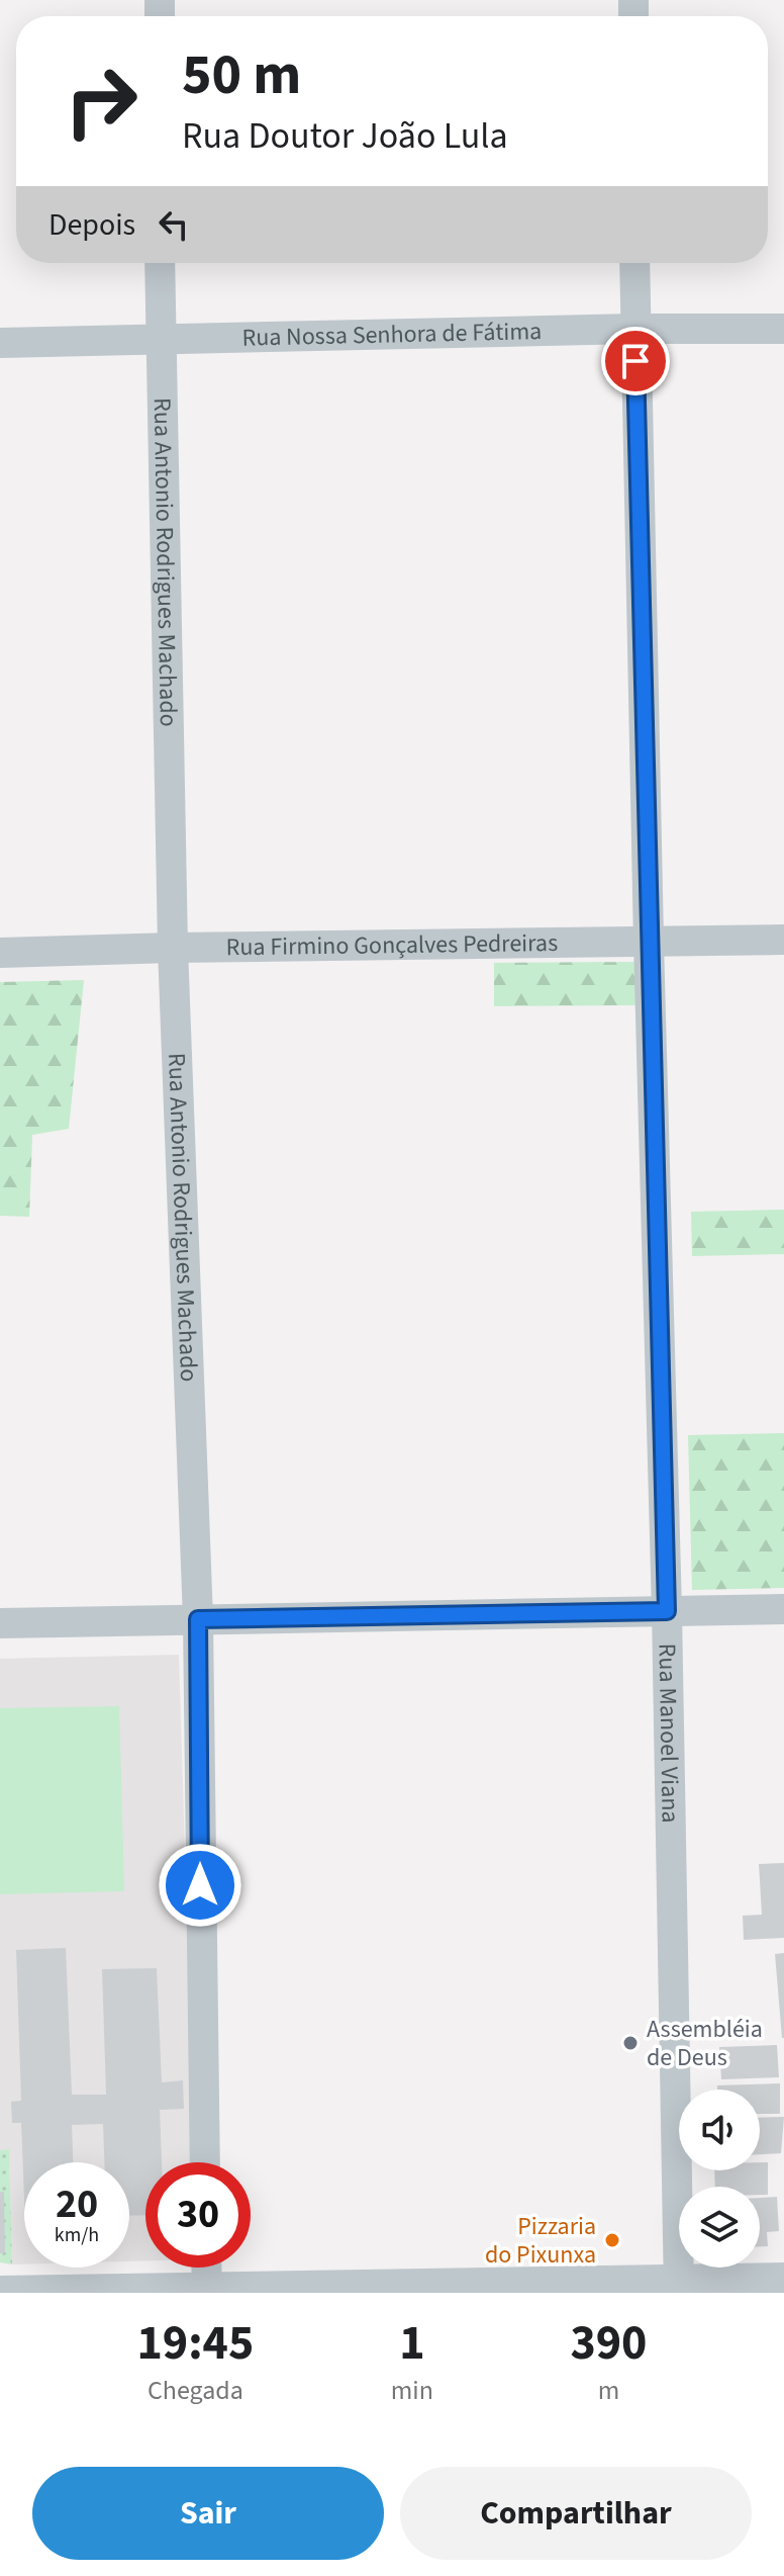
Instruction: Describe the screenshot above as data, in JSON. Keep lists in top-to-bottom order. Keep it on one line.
{"streets":{"street":["Rua Nossa Senhora de Fátima","Rua Antonio Rodrigues Machado","Rua Firmino Gonçalves Pedreiras","Rua Manoel Viana"]},"crossings":[["Rua Nossa Senhora de Fátima","Rua Antonio Rodrigues Machado"],["Rua Nossa Senhora de Fátima","Rua Manoel Viana"],["Rua Antonio Rodrigues Machado","Rua Firmino Gonçalves Pedreiras"],["Rua Firmino Gonçalves Pedreiras","Rua Manoel Viana"]],"places":["Assembléia de Deus","Pizzaria do Pixunxa"],"page":{"turn":["50 m","Rua Doutor João Lula"],"then":"Depois","speed":"20 km/h","limit":"30","eta":["19:45","Chegada","1","min","390","m"],"buttons":["Sair","Compartilhar"]}}
